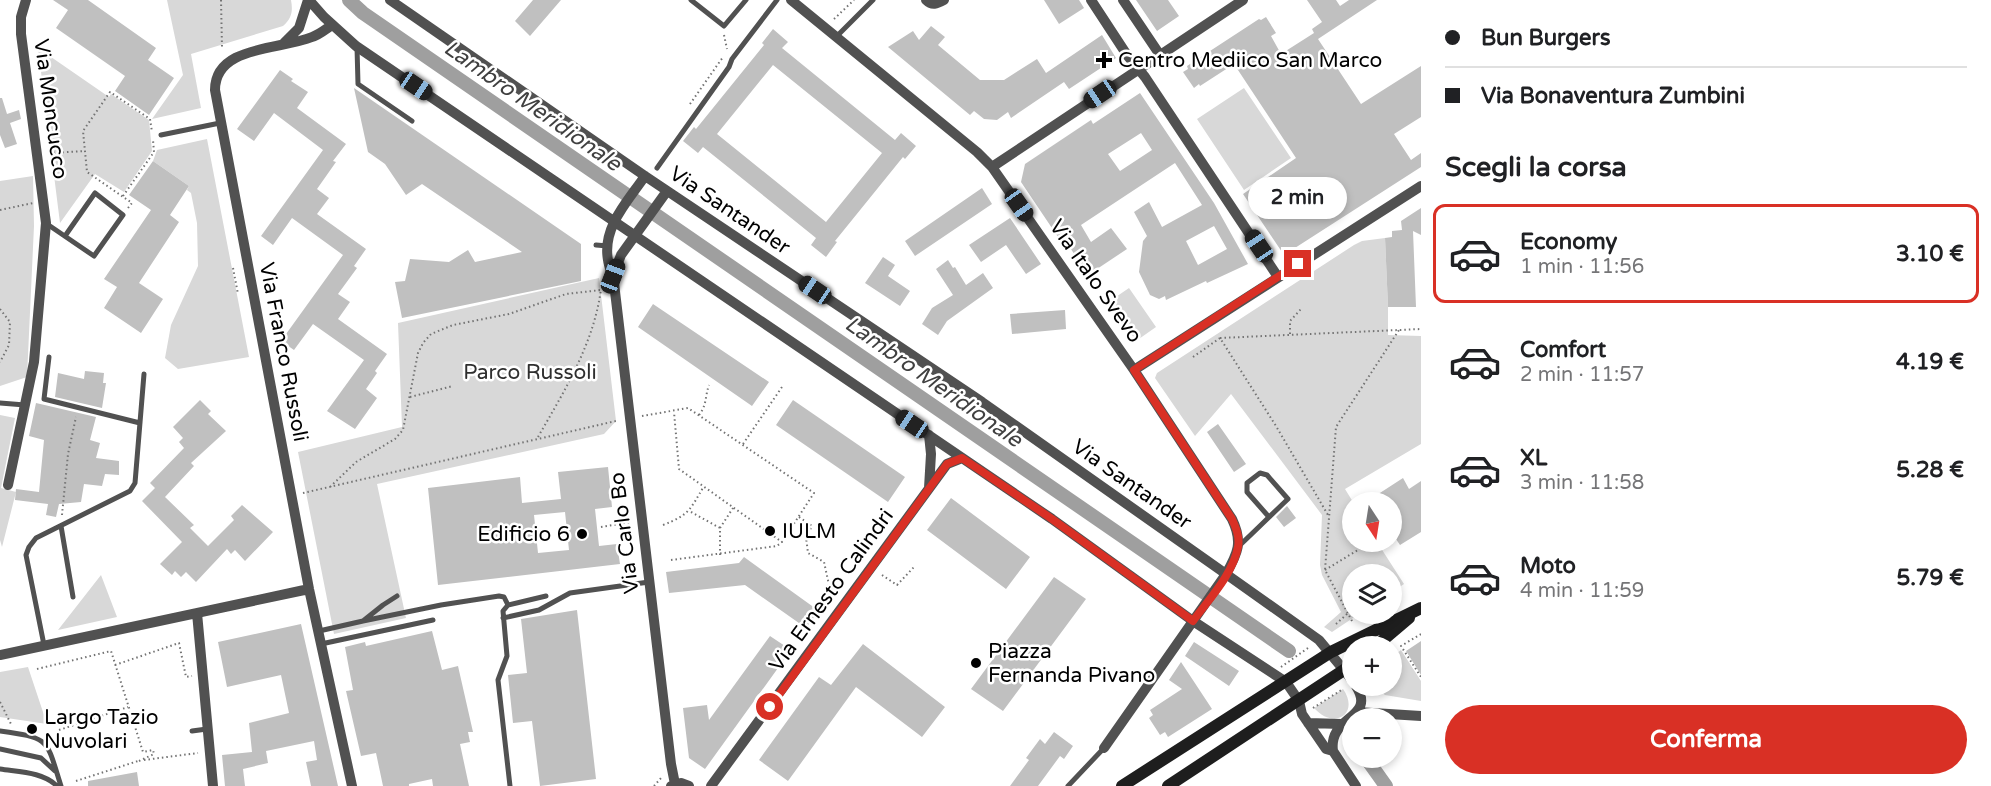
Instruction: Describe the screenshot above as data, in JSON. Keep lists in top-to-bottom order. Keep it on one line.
{"streets":{"street":["Via Moncucco","Via Santander","Via Italo Svevo","Via Franco Russoli","Via Carlo Bo","Via Ernesto Calindri"]},"water":["Lambro Meridionale"],"parks":["Parco Russoli"],"places":{"health":["Centro Mediico San Marco"],"other":["IULM","Edificio 6","Piazza Fernanda Pivano","Largo Tazio Nuvolari"]},"north":"bottom","page":{"banner":["Bun Burgers","Via Bonaventura Zumbini"],"heading":"Scegli la corsa","bubble":"2 min","list":[{"name":"Economy","note":"1 min · 11:56","value":"3.10 €"},{"name":"Comfort","note":"2 min · 11:57","value":"4.19 €"},{"name":"XL","note":"3 min · 11:58","value":"5.28 €"},{"name":"Moto","note":"4 min · 11:59","value":"5.79 €"}],"map_buttons":["+","−"],"buttons":"Conferma"}}
